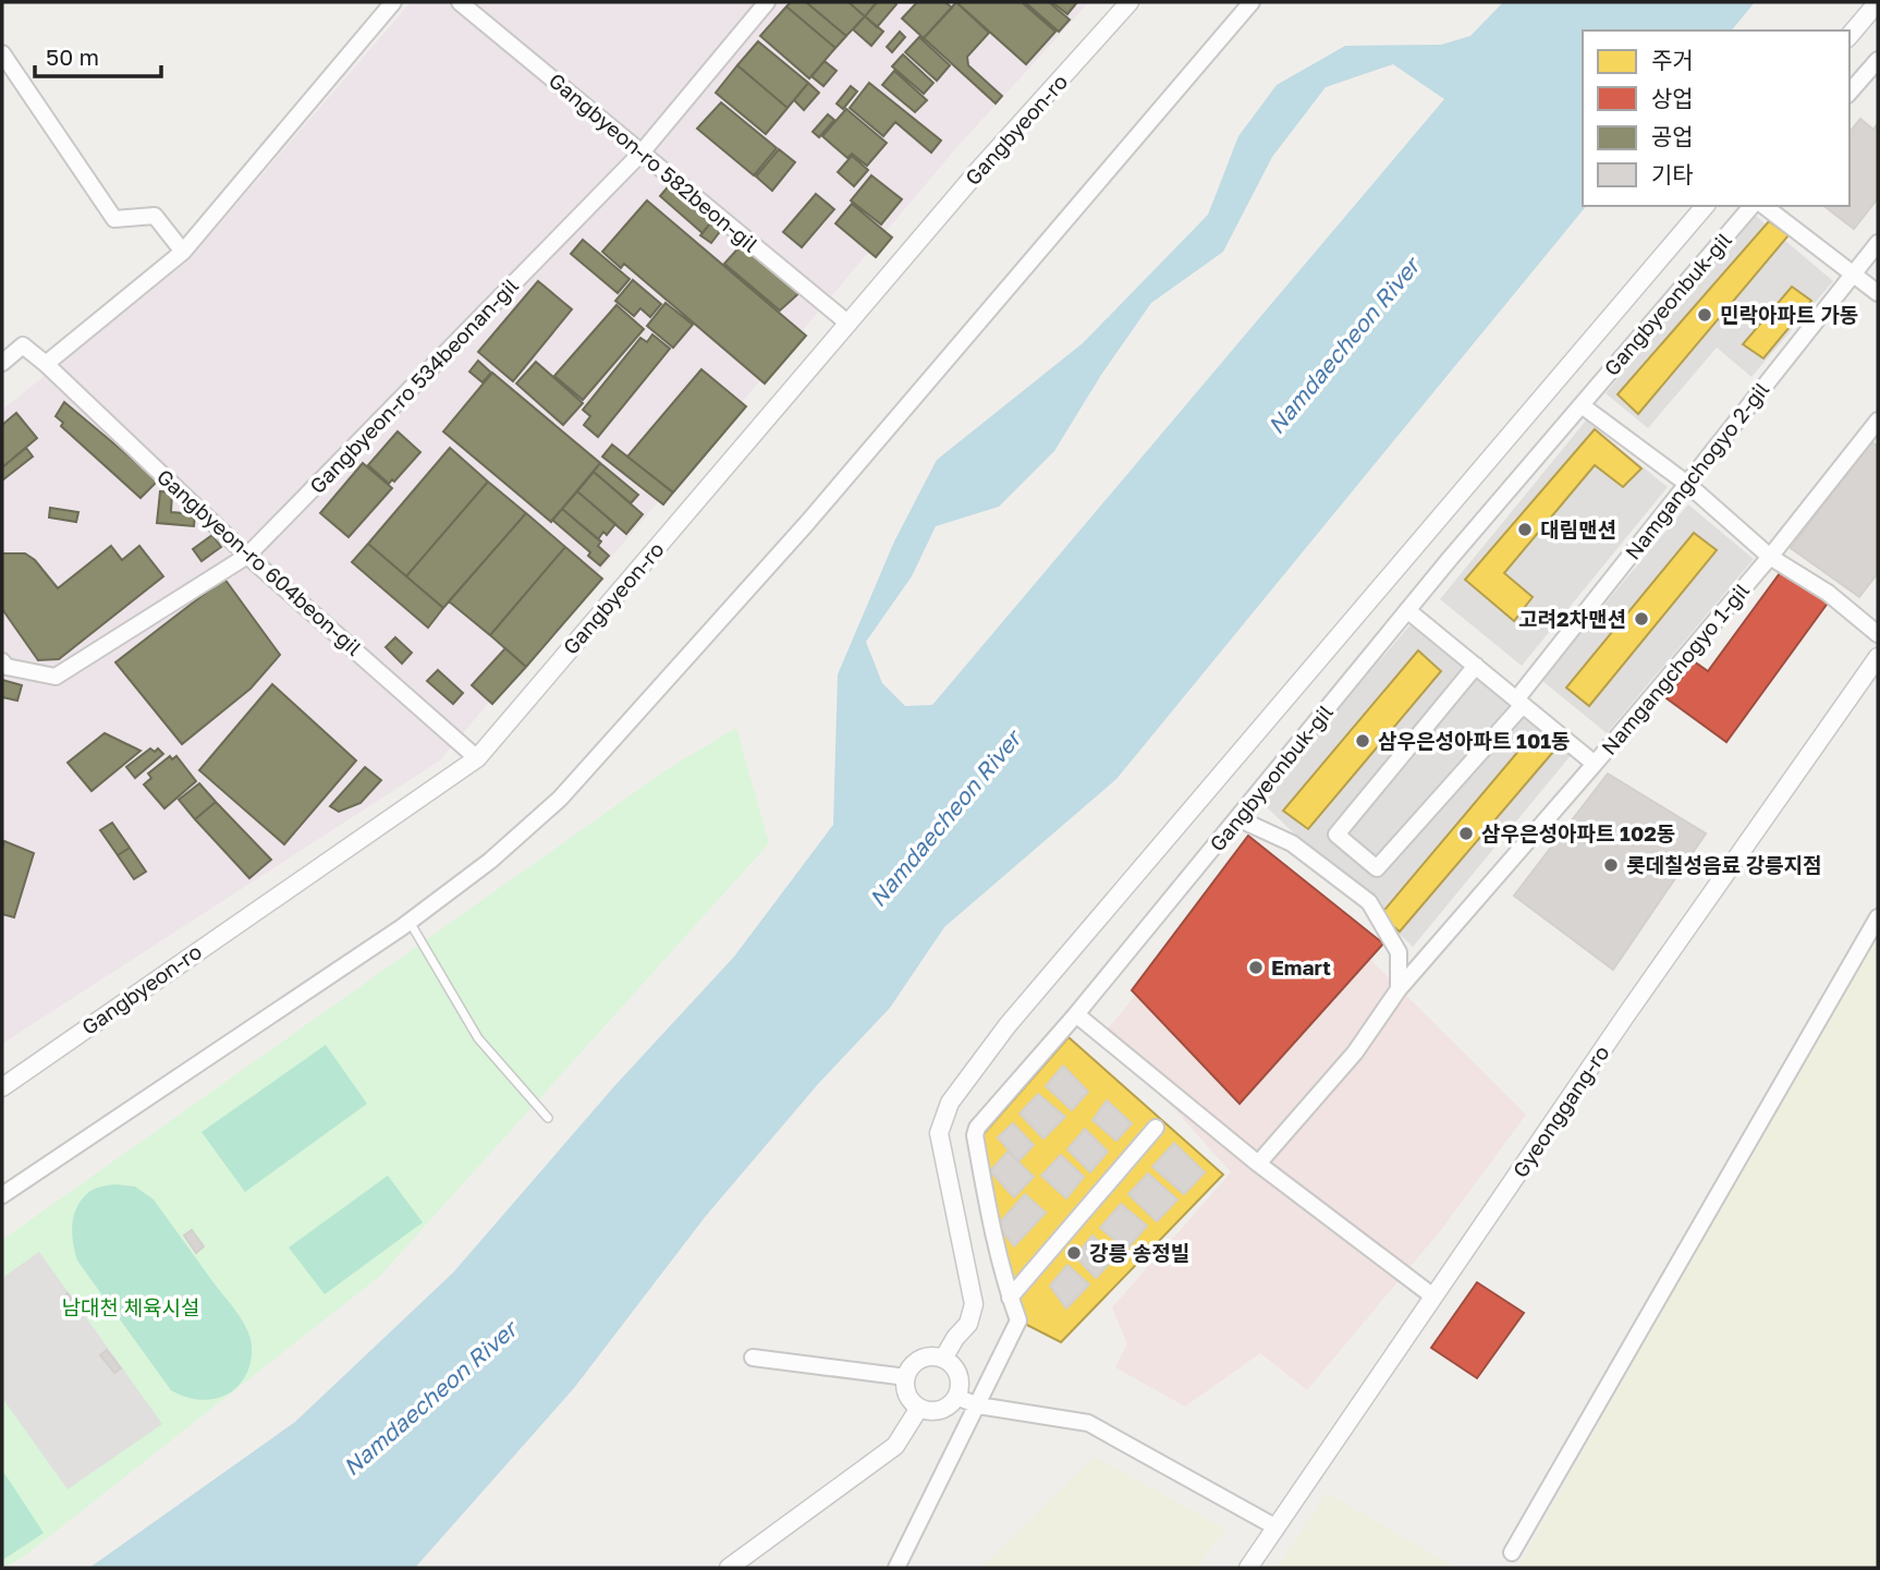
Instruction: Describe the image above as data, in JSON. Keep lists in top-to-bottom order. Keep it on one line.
{"streets":{"street":["Gangbyeon-ro","Gangbyeon-ro 582beon-gil","Gangbyeonbuk-gil","Gangbyeon-ro 534beonan-gil","Namgangchogyo 2-gil","Gangbyeon-ro 604beon-gil","Namgangchogyo 1-gil","Gyeonggang-ro"]},"crossings":[["Gangbyeon-ro","Gangbyeon-ro 582beon-gil"],["Gangbyeon-ro","Gangbyeon-ro 604beon-gil"],["Gangbyeon-ro 582beon-gil","Gangbyeon-ro 534beonan-gil"],["Gangbyeonbuk-gil","Namgangchogyo 1-gil"],["Gangbyeon-ro 534beonan-gil","Gangbyeon-ro 604beon-gil"],["Namgangchogyo 2-gil","Namgangchogyo 1-gil"]],"water":["Namdaecheon River"],"parks":["남대천 체육시설"],"places":["민락아파트 가동","대림맨션","고려2차맨션","삼우은성아파트 101동","삼우은성아파트 102동","롯데칠성음료 강릉지점","Emart","강릉 송정빌"],"legend":["주거","상업","공업","기타"],"scale_bar":"50 m"}
